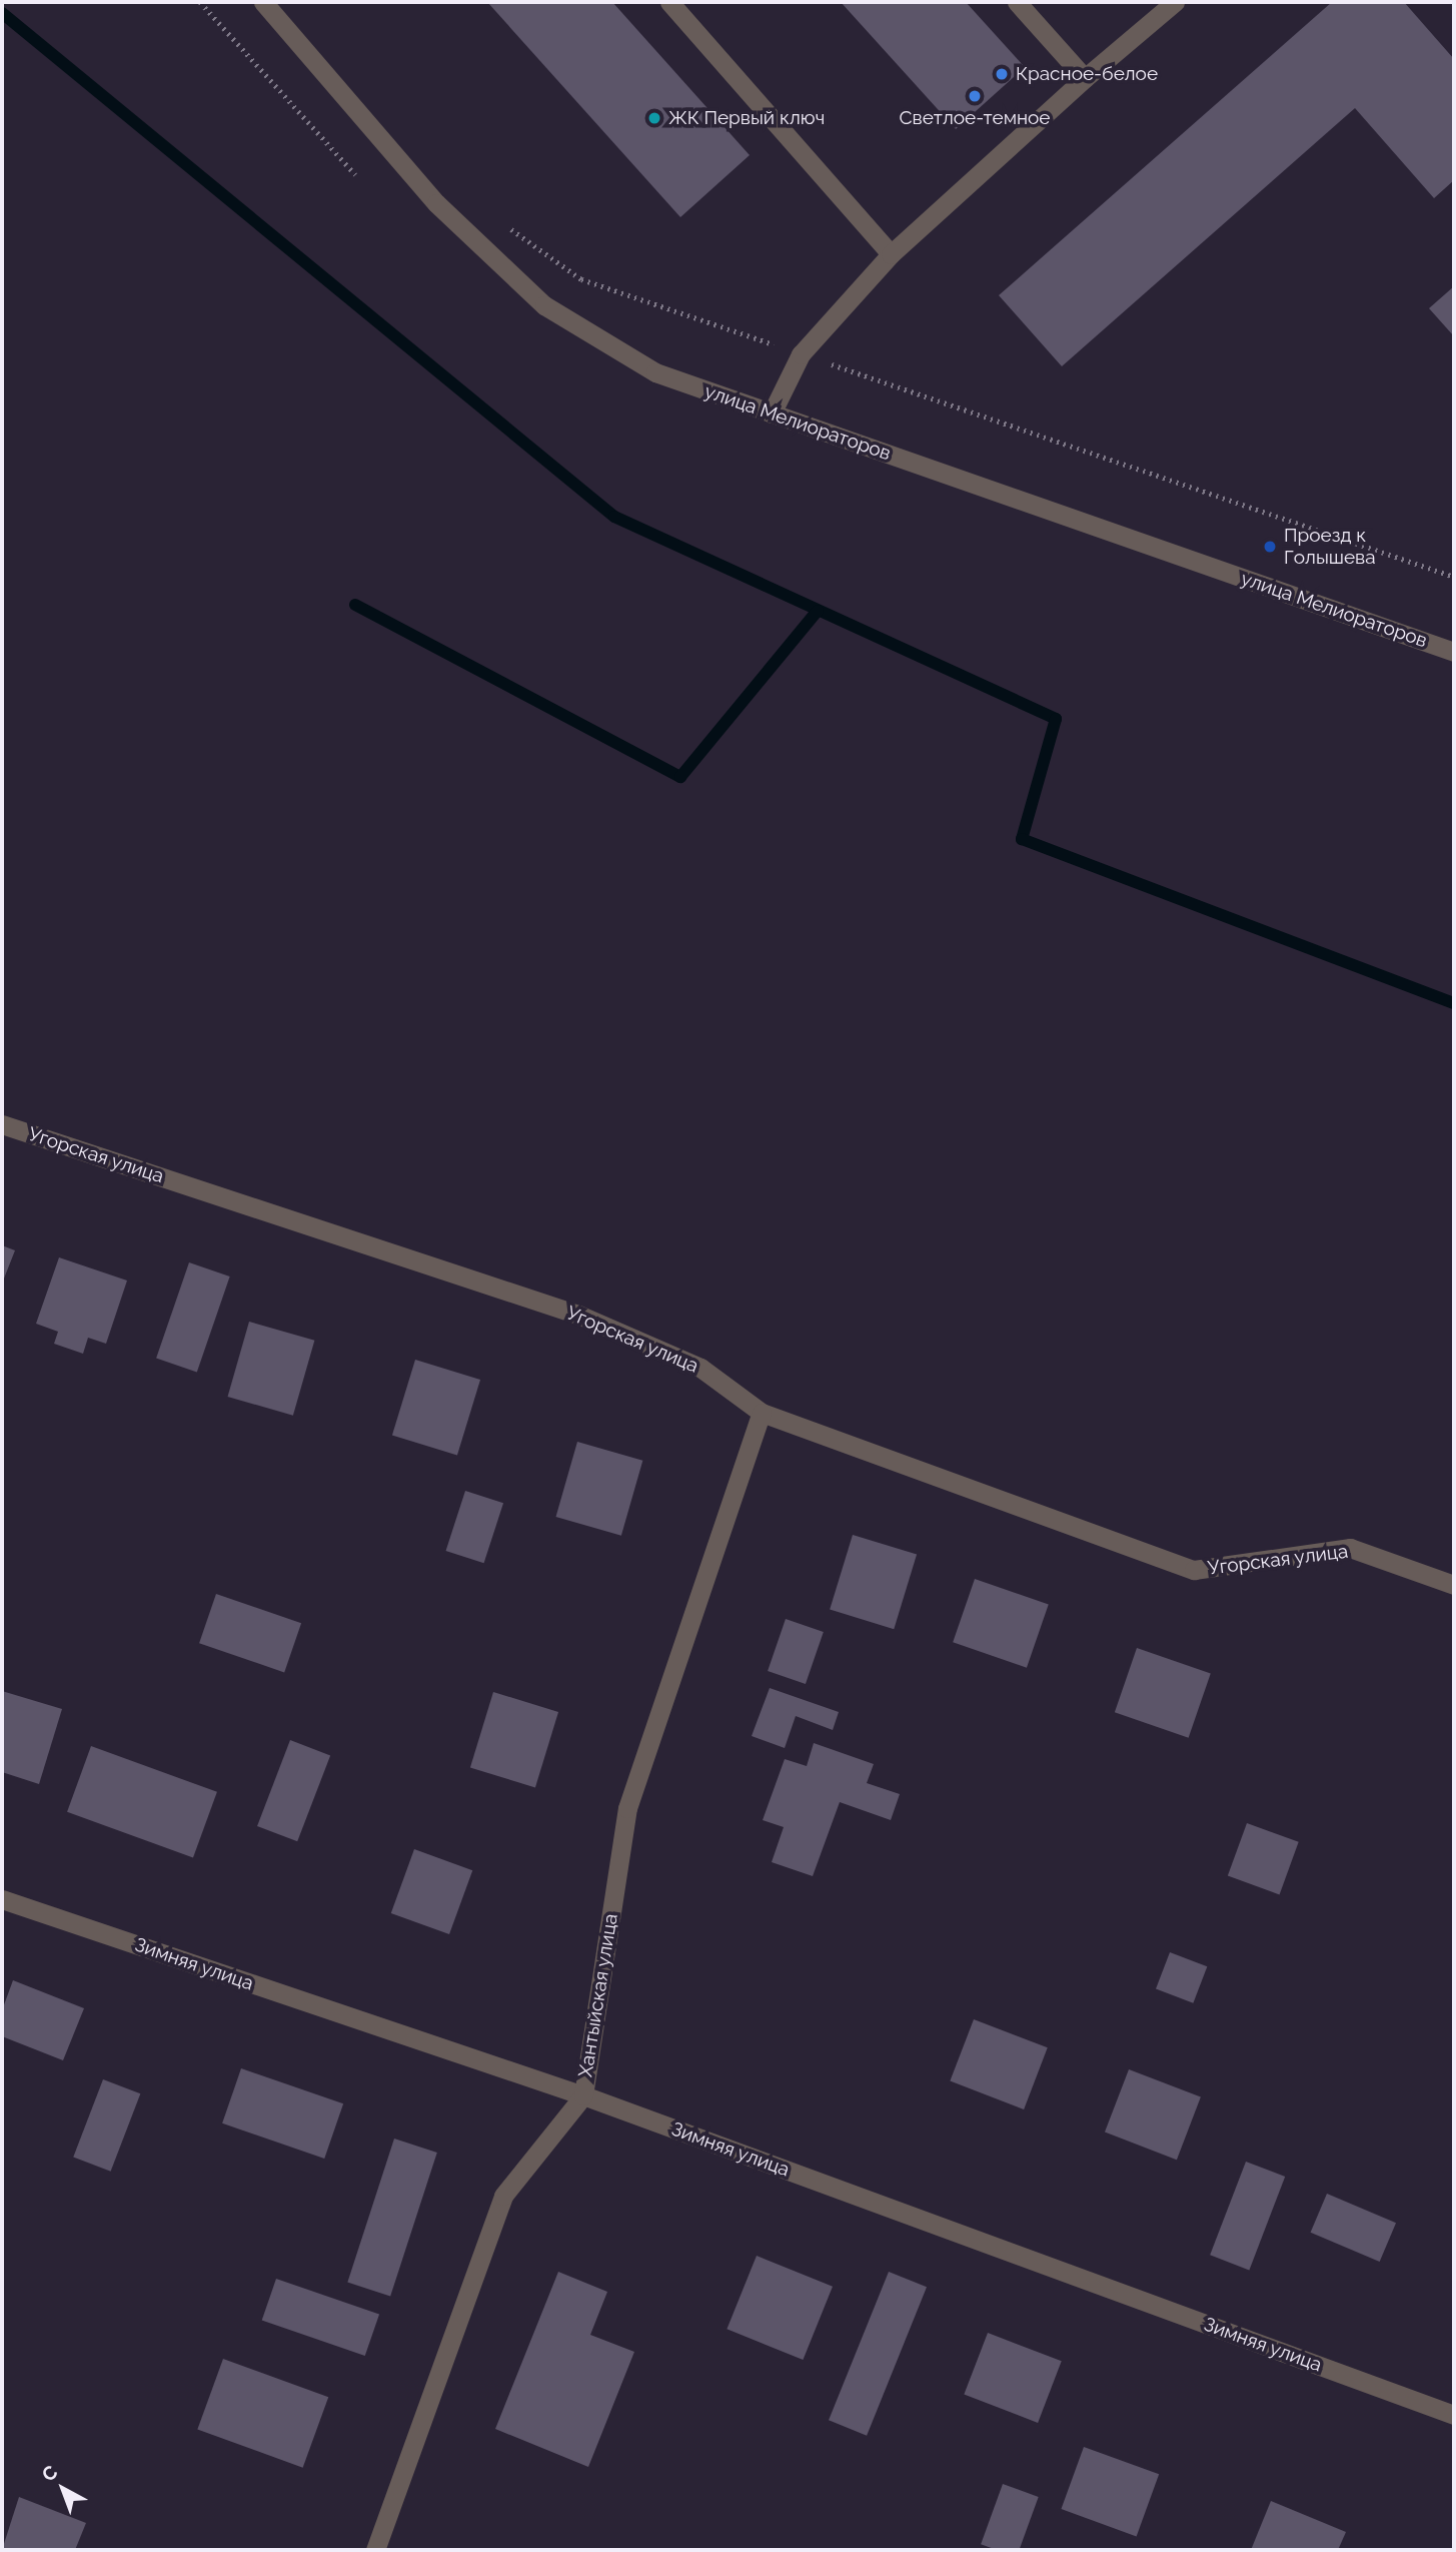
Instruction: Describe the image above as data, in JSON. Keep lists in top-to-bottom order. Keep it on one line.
{"streets":{"street":["улица Мелиораторов","Угорская улица","Зимняя улица","Хантыйская улица"]},"crossings":[["Угорская улица","Хантыйская улица"],["Зимняя улица","Хантыйская улица"]],"places":["Красное-белое","Светлое-темное","ЖК Первый ключ","Проезд к Голышева"],"north":"top left"}
